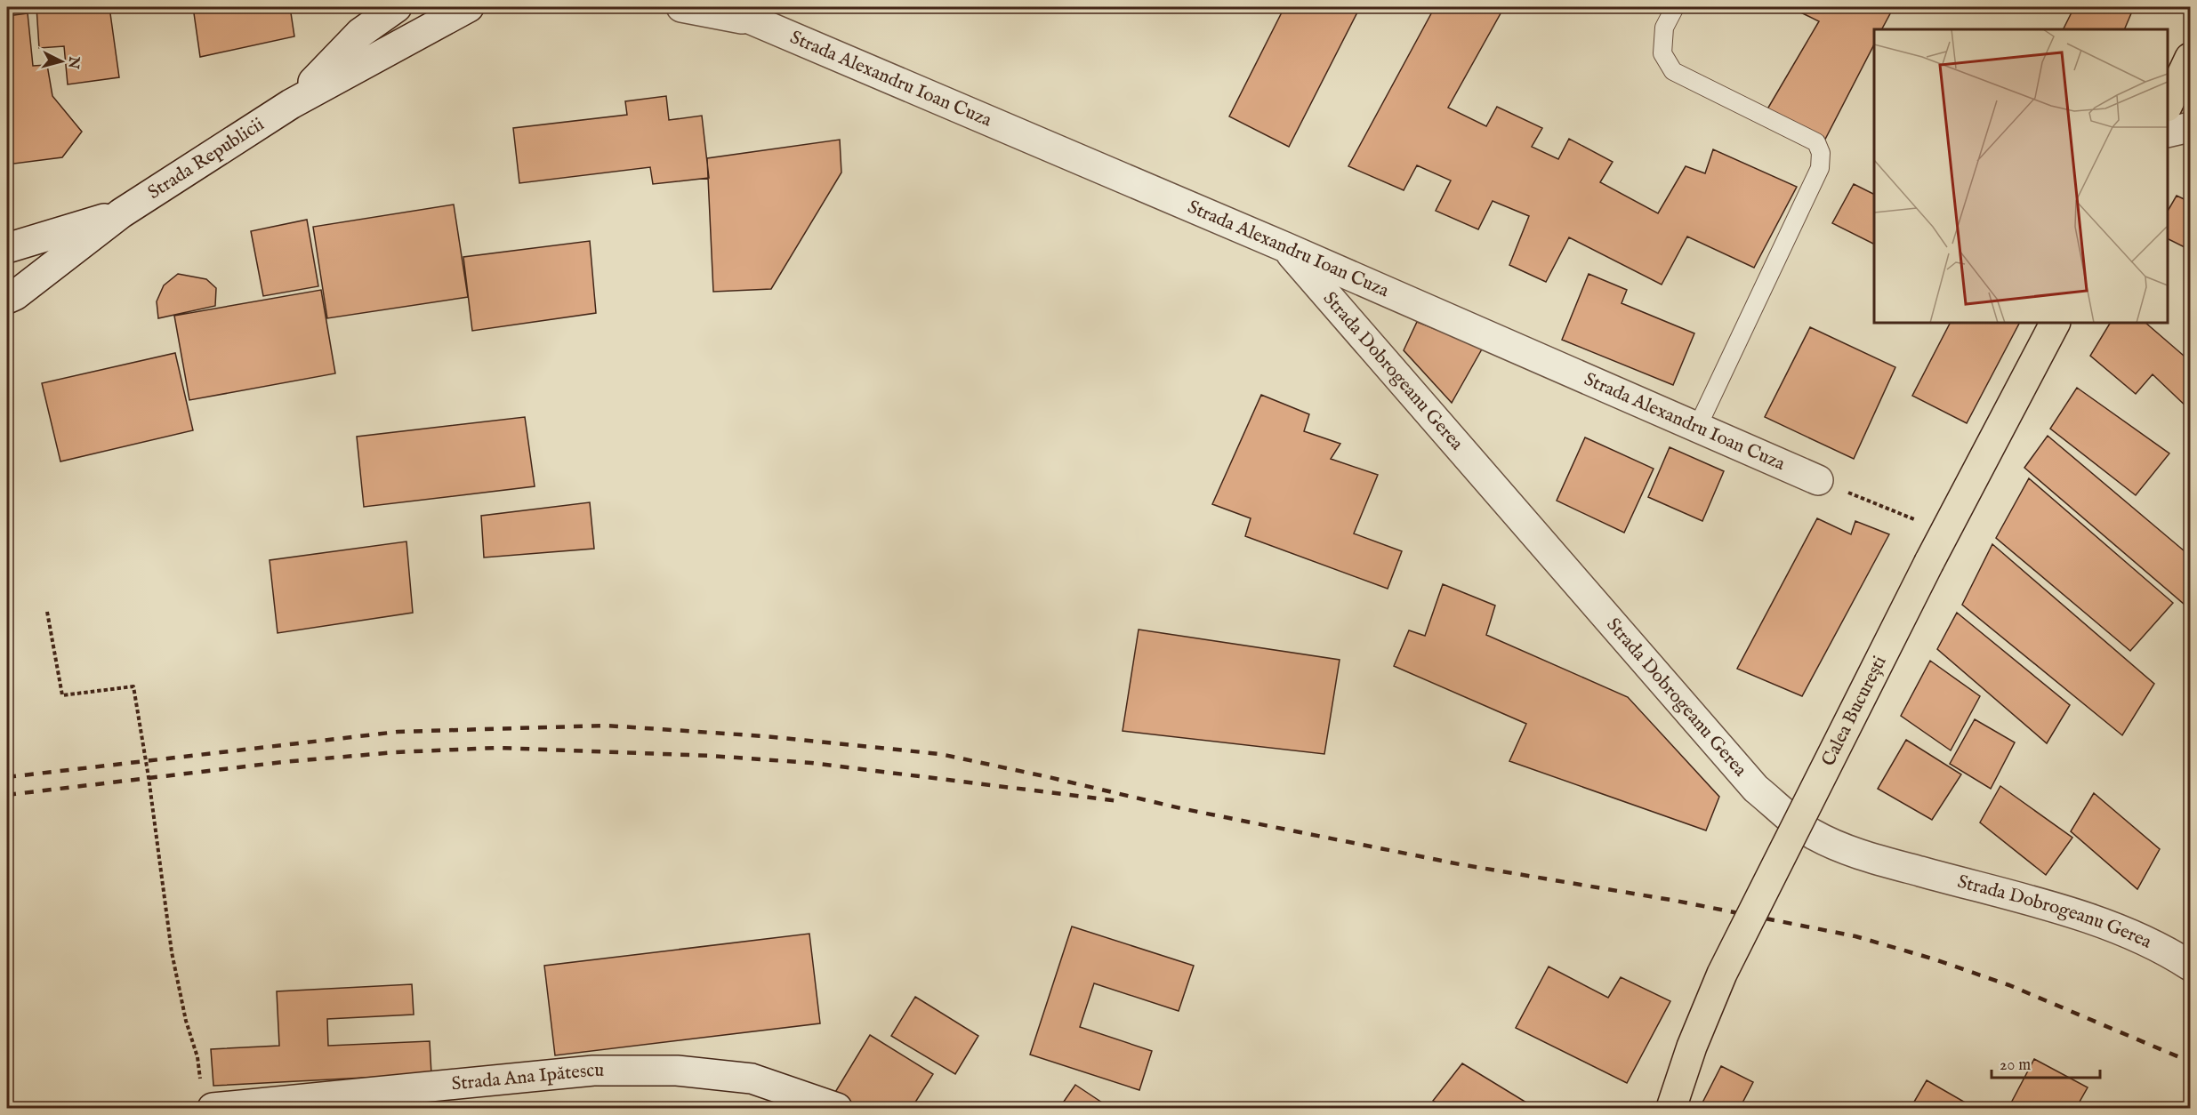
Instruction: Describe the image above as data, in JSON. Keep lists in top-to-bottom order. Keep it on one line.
{"streets":{"main road":["Calea București"],"street":["Strada Alexandru Ioan Cuza","Strada Republicii","Strada Dobrogeanu Gerea","Strada Ana Ipătescu"]},"crossings":[["Strada Alexandru Ioan Cuza","Strada Dobrogeanu Gerea"]],"scale_bar":"20 m","north":"right"}
